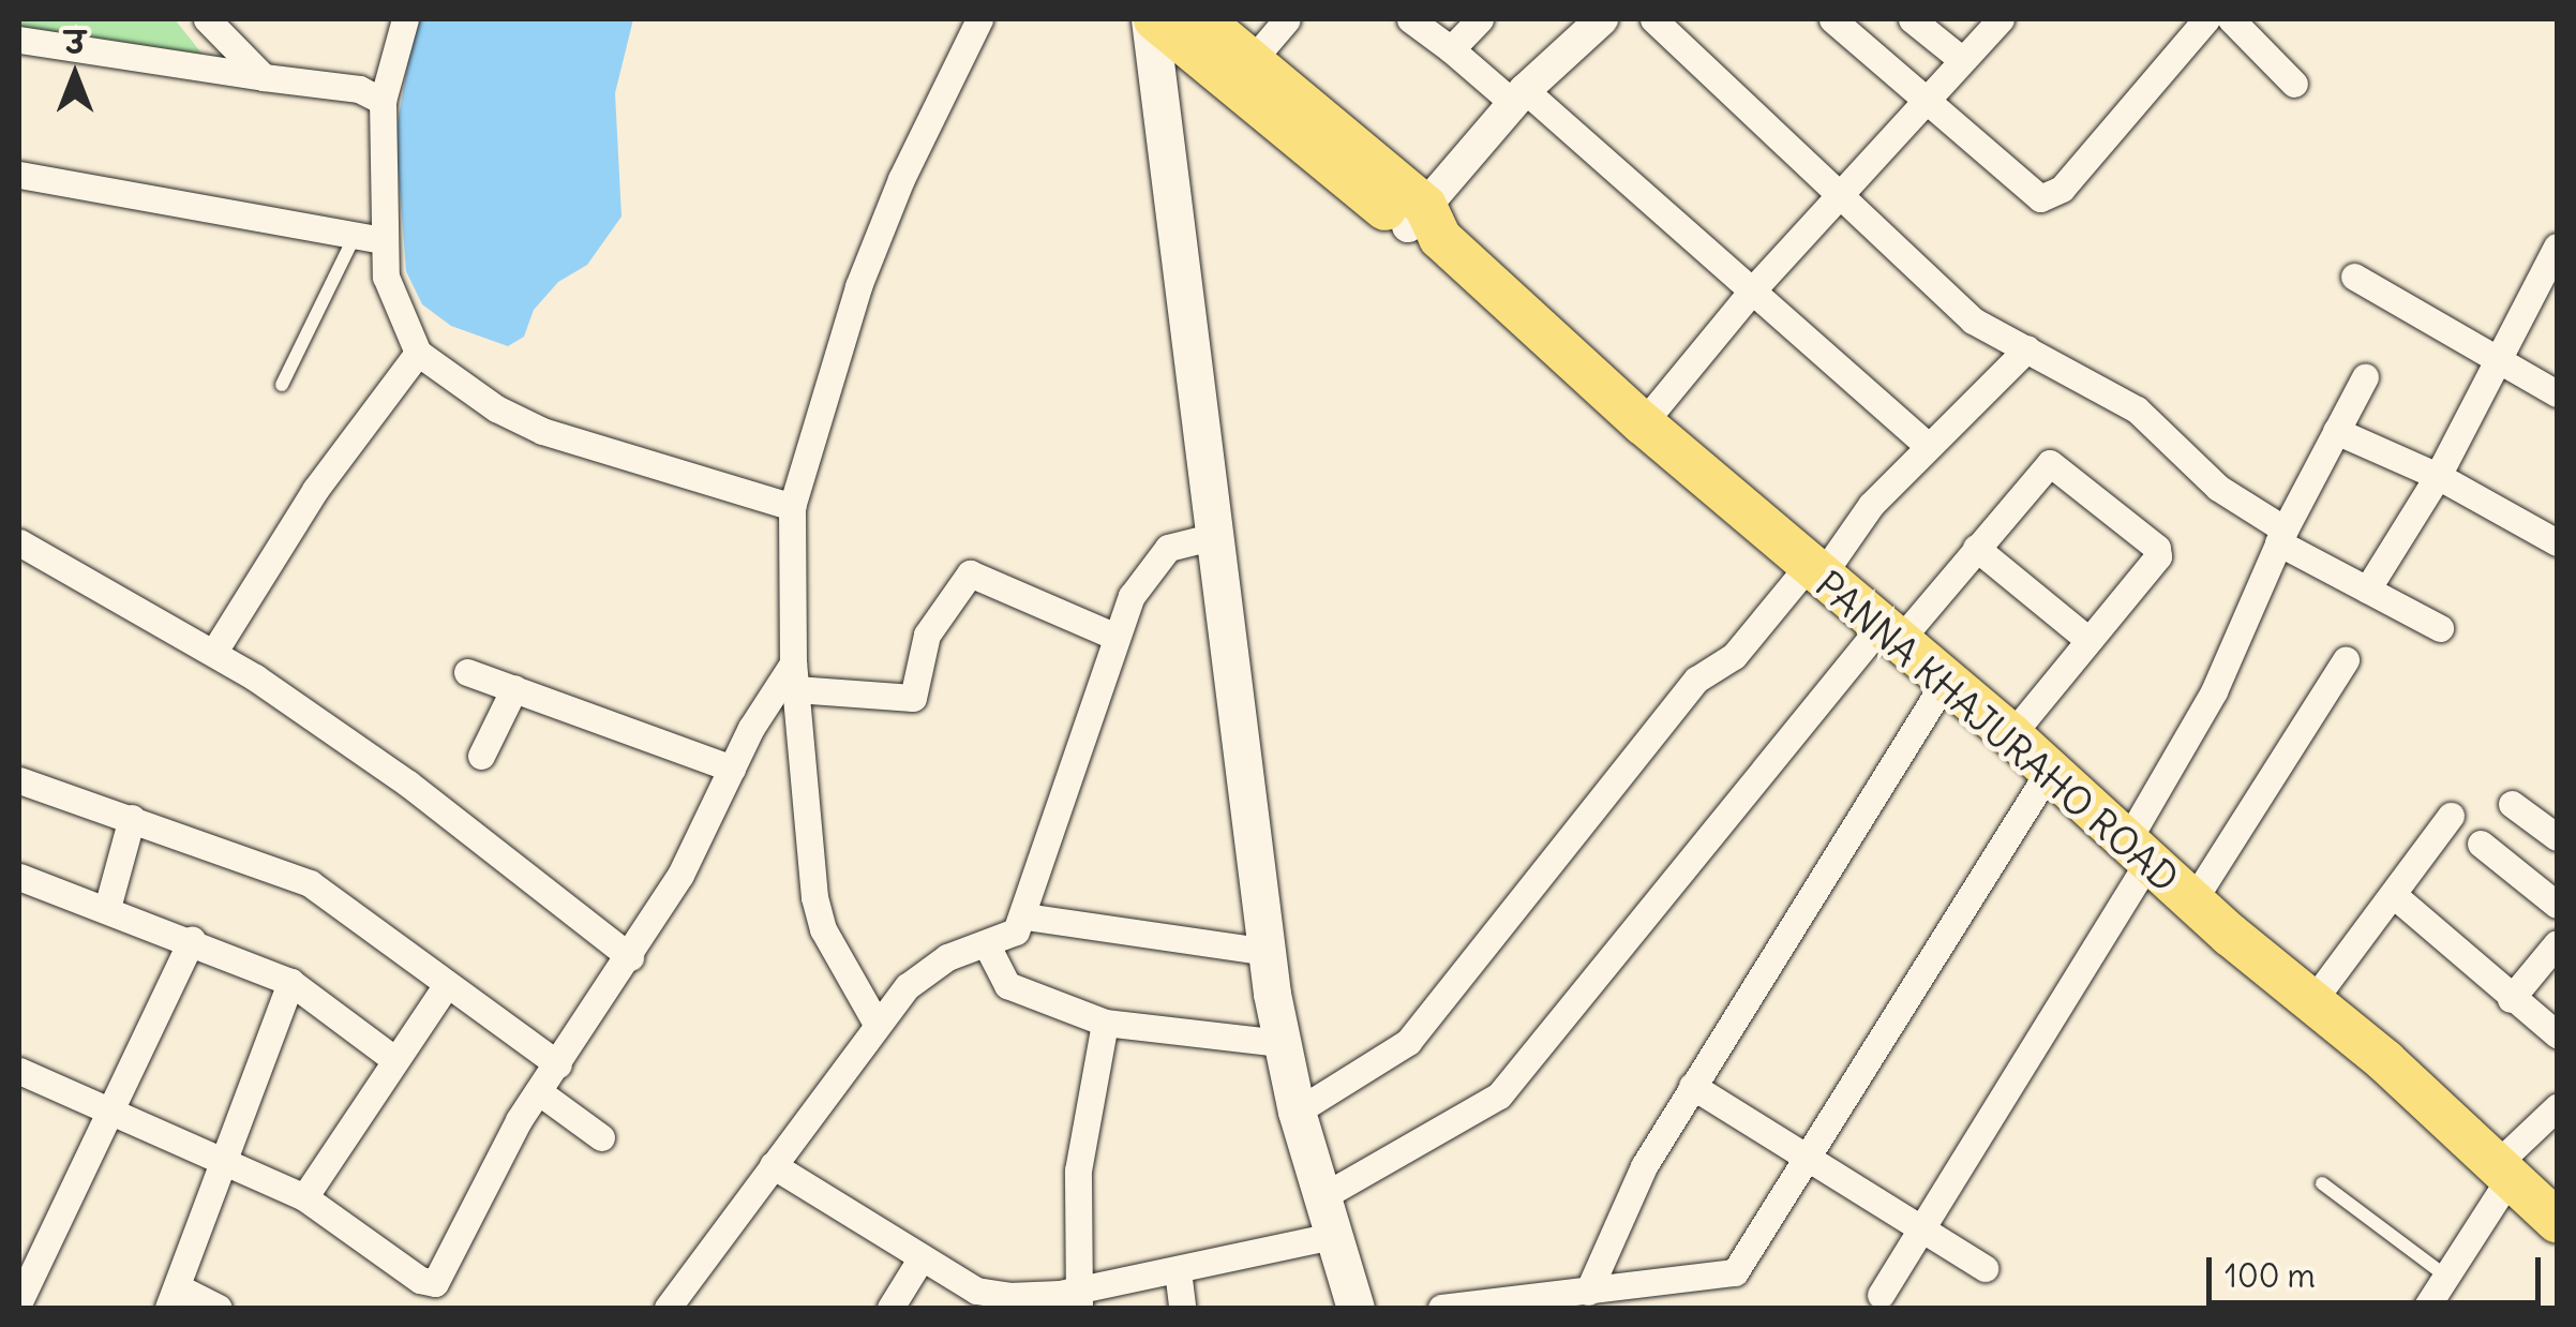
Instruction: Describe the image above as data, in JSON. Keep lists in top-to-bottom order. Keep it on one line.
{"streets":{"main road":["PANNA KHAJURAHO ROAD"]},"scale_bar":"100 m","north":"top"}
